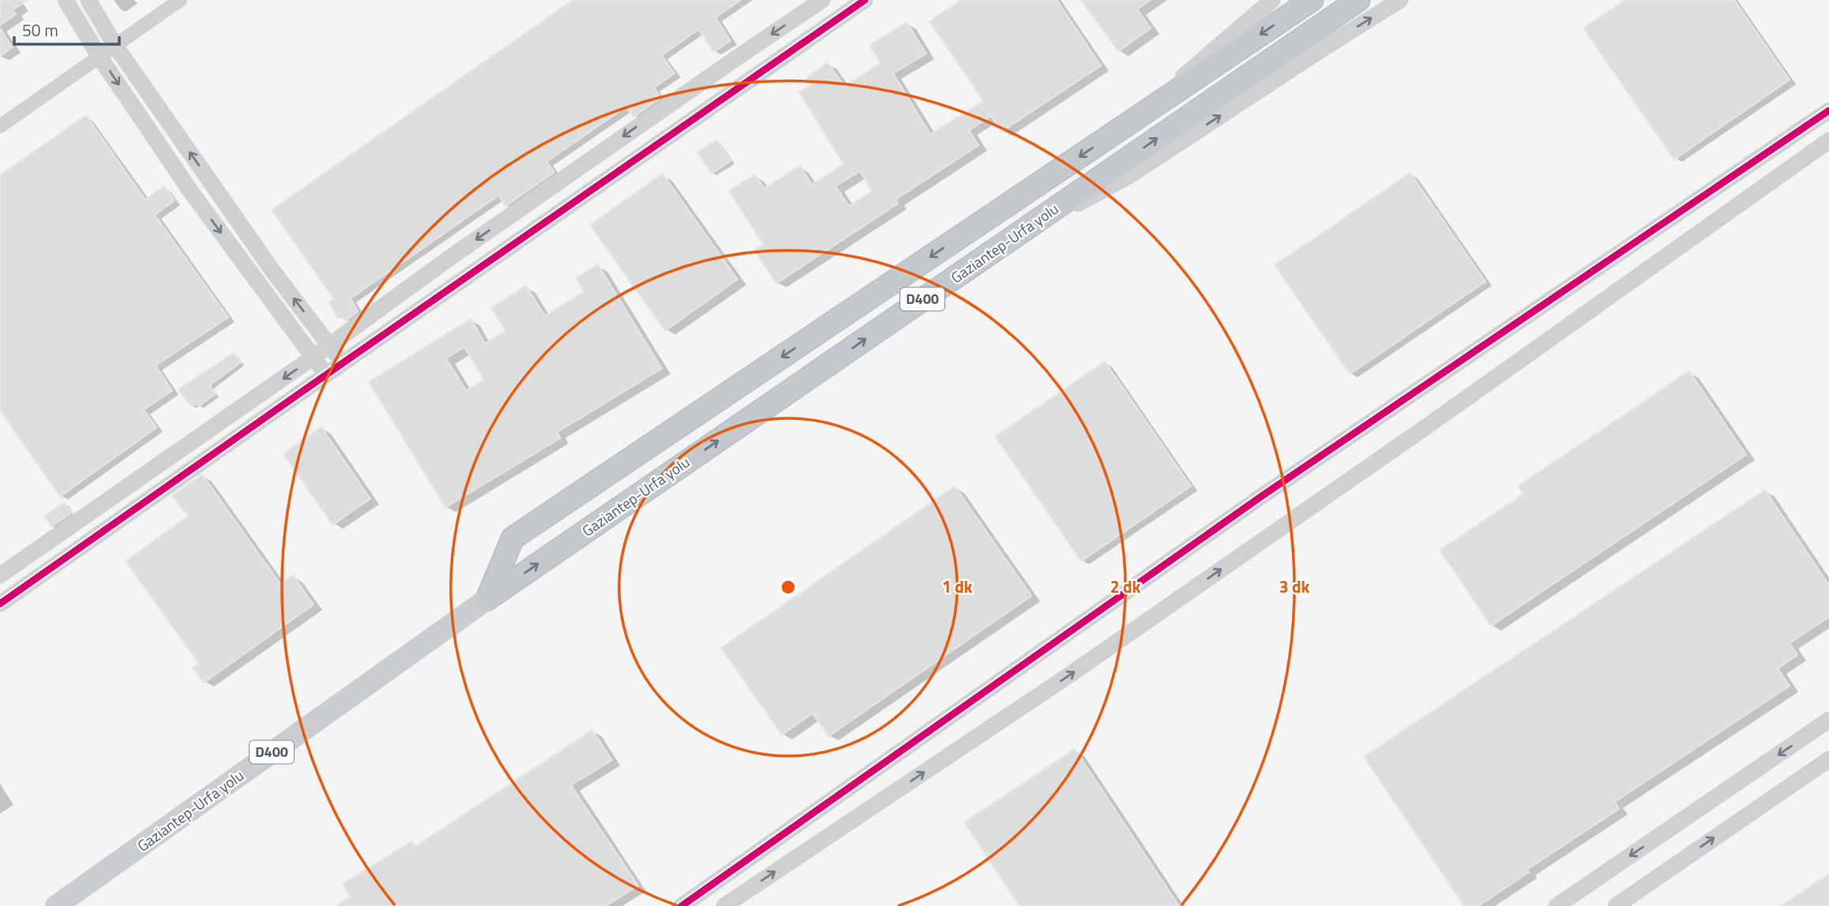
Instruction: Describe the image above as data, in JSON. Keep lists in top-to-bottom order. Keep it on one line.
{"streets":{"highway":["Gaziantep-Urfa yolu","D400"]},"scale_bar":"50 m","rings":["1 dk","2 dk","3 dk"]}
